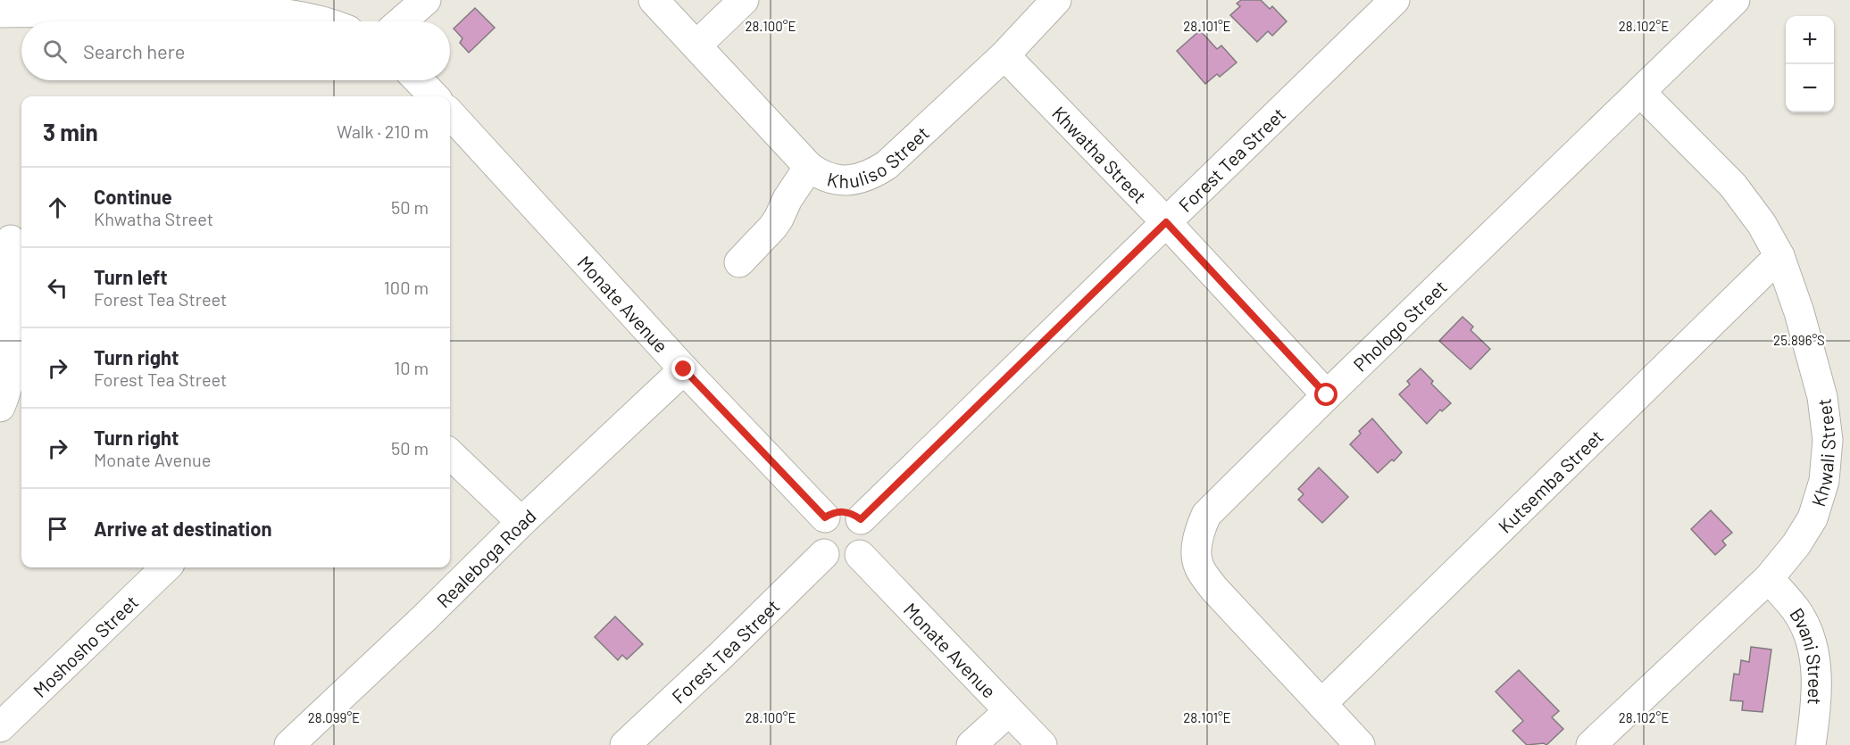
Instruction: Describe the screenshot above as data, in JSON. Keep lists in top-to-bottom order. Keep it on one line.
{"streets":{"street":["Khuliso Street","Khwatha Street","Forest Tea Street","Monate Avenue","Phologo Street","Khwali Street","Kutsemba Street","Realeboga Road","Moshosho Street","Bvani Street"]},"crossings":[["Khuliso Street","Khwatha Street"],["Khwatha Street","Forest Tea Street"],["Khwatha Street","Phologo Street"],["Forest Tea Street","Monate Avenue"],["Monate Avenue","Realeboga Road"],["Phologo Street","Khwali Street"],["Phologo Street","Kutsemba Street"],["Khwali Street","Kutsemba Street"],["Khwali Street","Bvani Street"]],"page":{"map_buttons":["+","−"],"search":"Search here","heading":["3 min","Walk · 210 m"],"list":[["Continue","Khwatha Street","50 m"],["Turn left","Forest Tea Street","100 m"],["Turn right","Forest Tea Street","10 m"],["Turn right","Monate Avenue","50 m"],"Arrive at destination"]},"coordinates":["28.100°E","28.101°E","28.102°E","25.896°S","28.099°E"]}
